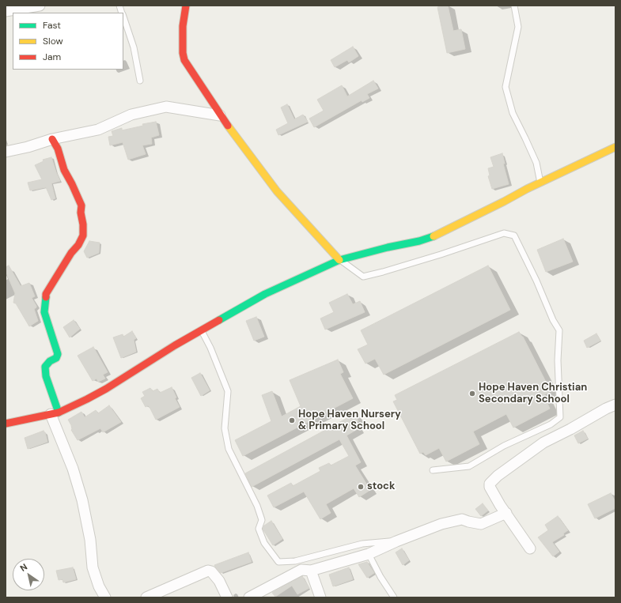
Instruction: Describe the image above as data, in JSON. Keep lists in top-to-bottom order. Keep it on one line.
{"places":["Hope Haven Christian Secondary School","Hope Haven Nursery & Primary School","stock"],"legend":["Fast","Slow","Jam"],"north":"top left"}
